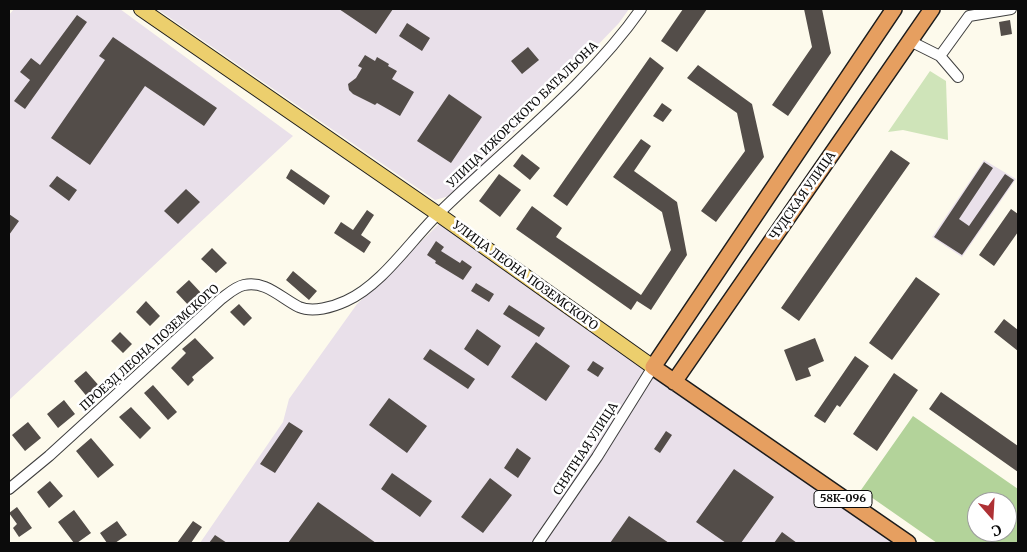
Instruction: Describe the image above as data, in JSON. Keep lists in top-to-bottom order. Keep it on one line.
{"streets":{"highway":["ЧУДСКАЯ УЛИЦА","УЛИЦА ЛЕОНА ПОЗЕМСКОГО","58К-096"],"street":["УЛИЦА ИЖОРСКОГО БАТАЛЬОНА","ПРОЕЗД ЛЕОНА ПОЗЕМСКОГО","СНЯТНАЯ УЛИЦА"]},"crossings":[["УЛИЦА ИЖОРСКОГО БАТАЛЬОНА","УЛИЦА ЛЕОНА ПОЗЕМСКОГО"],["УЛИЦА ИЖОРСКОГО БАТАЛЬОНА","ПРОЕЗД ЛЕОНА ПОЗЕМСКОГО"],["ЧУДСКАЯ УЛИЦА","УЛИЦА ЛЕОНА ПОЗЕМСКОГО"],["УЛИЦА ЛЕОНА ПОЗЕМСКОГО","ПРОЕЗД ЛЕОНА ПОЗЕМСКОГО"],["УЛИЦА ЛЕОНА ПОЗЕМСКОГО","СНЯТНАЯ УЛИЦА"]],"north":"bottom"}
